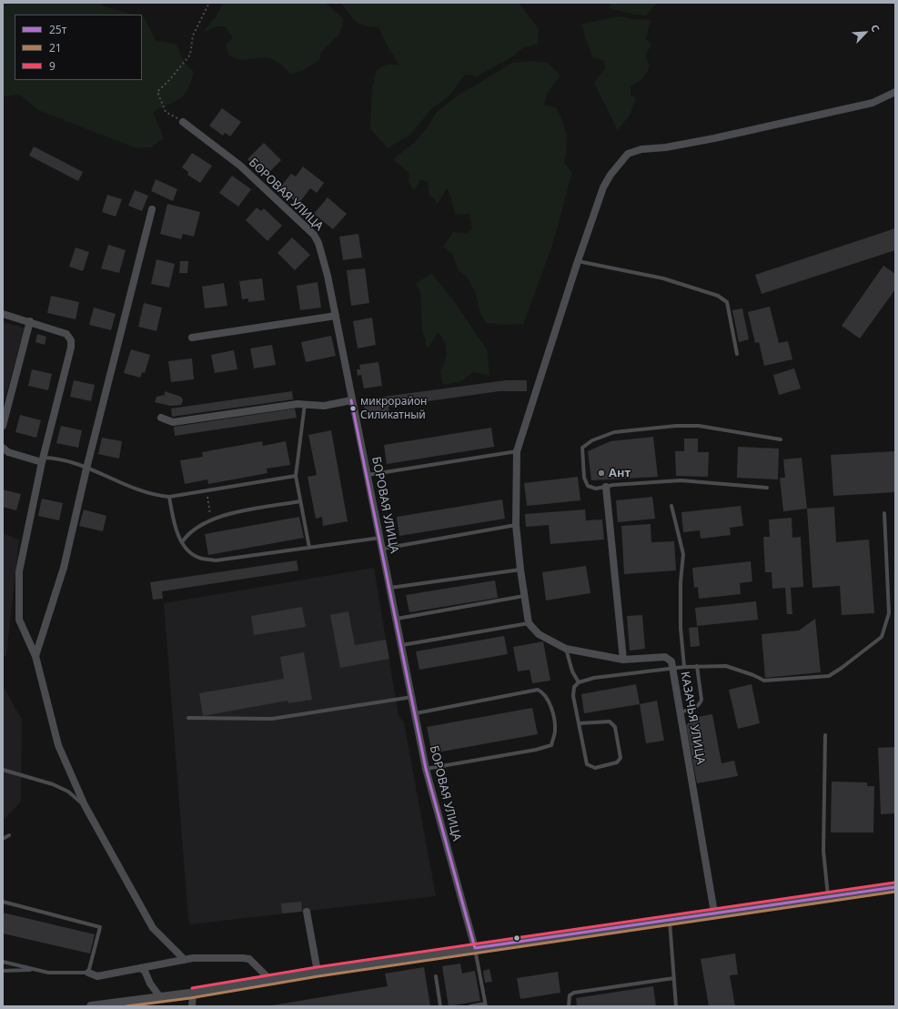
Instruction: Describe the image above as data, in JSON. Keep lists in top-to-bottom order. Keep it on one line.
{"streets":{"street":["БОРОВАЯ УЛИЦА","КАЗАЧЬЯ УЛИЦА"]},"places":["микрорайон Силикатный","Ант"],"lines":["transit line 25т","transit line 9","transit line 21"],"legend":["25т","21","9"],"north":"top right"}
